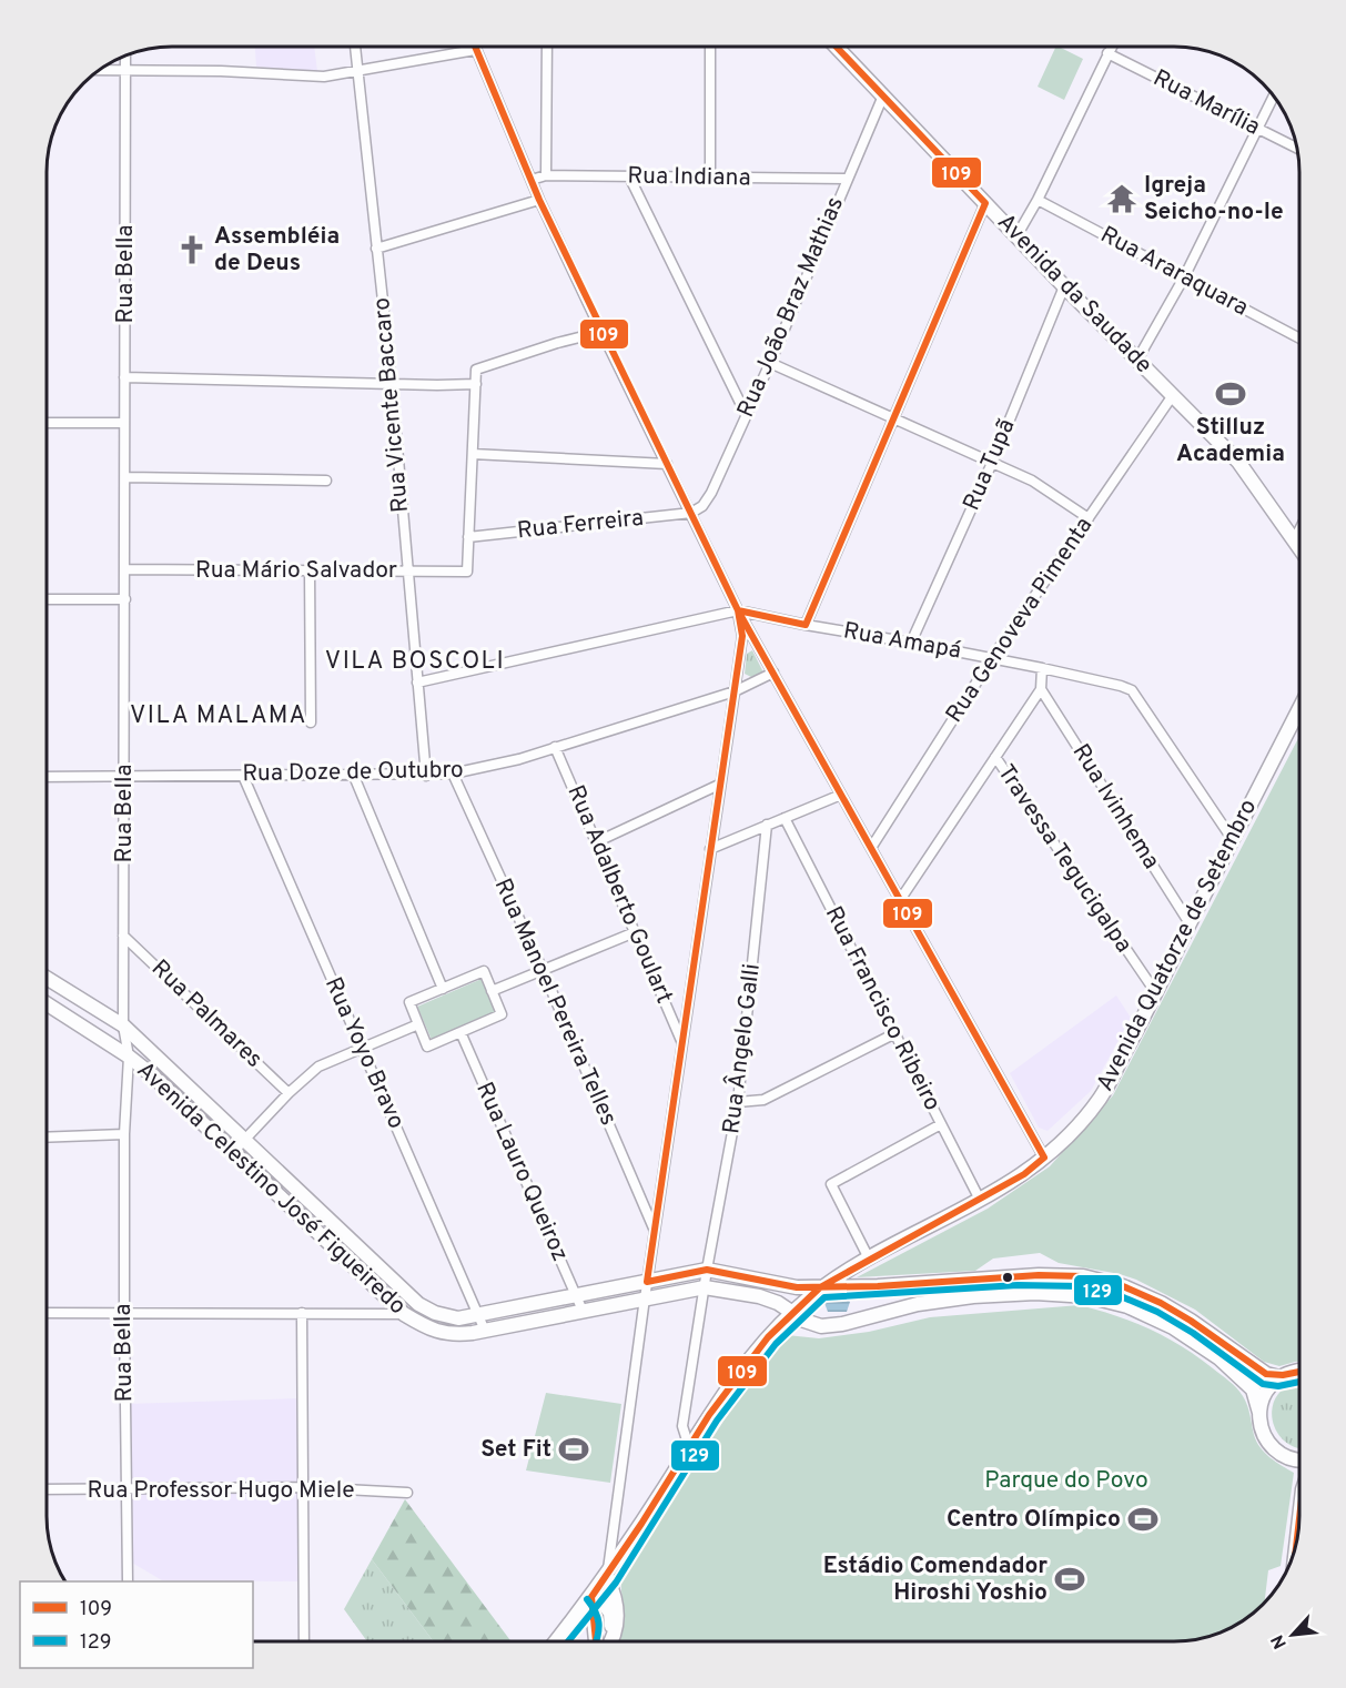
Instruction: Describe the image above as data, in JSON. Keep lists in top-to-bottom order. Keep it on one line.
{"streets":{"street":["Rua Marília","Rua Indiana","Rua Araraquara","Rua Bella","Avenida da Saudade","Rua João Braz Mathias","Rua Vicente Baccaro","Rua Tupã","Rua Ferreira","Rua Mário Salvador","Rua Genoveva Pimenta","Rua Amapá","Rua Doze de Outubro","Rua Ivinhema","Travessa Tegucigalpa","Rua Adalberto Goulart","Avenida Quatorze de Setembro","Rua Manoel Pereira Telles","Rua Francisco Ribeiro","Rua Palmares","Rua Ângelo Galli","Rua Yoyo Bravo","Rua Lauro Queiroz","Avenida Celestino José Figueiredo","Rua Professor Hugo Miele"]},"crossings":[["Rua Indiana","Rua João Braz Mathias"],["Rua Bella","Rua Mário Salvador"],["Rua Bella","Rua Doze de Outubro"],["Rua Bella","Rua Palmares"],["Rua Bella","Avenida Celestino José Figueiredo"],["Rua Bella","Rua Professor Hugo Miele"],["Avenida da Saudade","Rua João Braz Mathias"],["Avenida da Saudade","Rua Tupã"],["Avenida da Saudade","Rua Genoveva Pimenta"],["Rua João Braz Mathias","Rua Ferreira"],["Rua Vicente Baccaro","Rua Mário Salvador"],["Rua Vicente Baccaro","Rua Amapá"],["Rua Vicente Baccaro","Rua Doze de Outubro"],["Rua Tupã","Rua Amapá"],["Rua Ferreira","Rua Mário Salvador"],["Rua Genoveva Pimenta","Rua Amapá"],["Rua Amapá","Avenida Quatorze de Setembro"],["Rua Doze de Outubro","Rua Adalberto Goulart"],["Rua Doze de Outubro","Rua Manoel Pereira Telles"],["Rua Doze de Outubro","Rua Yoyo Bravo"],["Rua Ivinhema","Avenida Quatorze de Setembro"],["Travessa Tegucigalpa","Avenida Quatorze de Setembro"],["Avenida Quatorze de Setembro","Rua Francisco Ribeiro"],["Avenida Quatorze de Setembro","Avenida Celestino José Figueiredo"],["Rua Ângelo Galli","Avenida Celestino José Figueiredo"],["Rua Yoyo Bravo","Avenida Celestino José Figueiredo"],["Rua Lauro Queiroz","Avenida Celestino José Figueiredo"]],"districts":["VILA BOSCOLI","VILA MALAMA"],"parks":["Parque do Povo"],"places":{"temple":["Igreja Seicho-no-Ie"],"church":["Assembléia de Deus"],"sports":["Stilluz Academia","Set Fit","Centro Olímpico","Estádio Comendador Hiroshi Yoshio"]},"lines":["transit line 109","transit line 129"],"legend":["109","129"],"north":"bottom left"}
